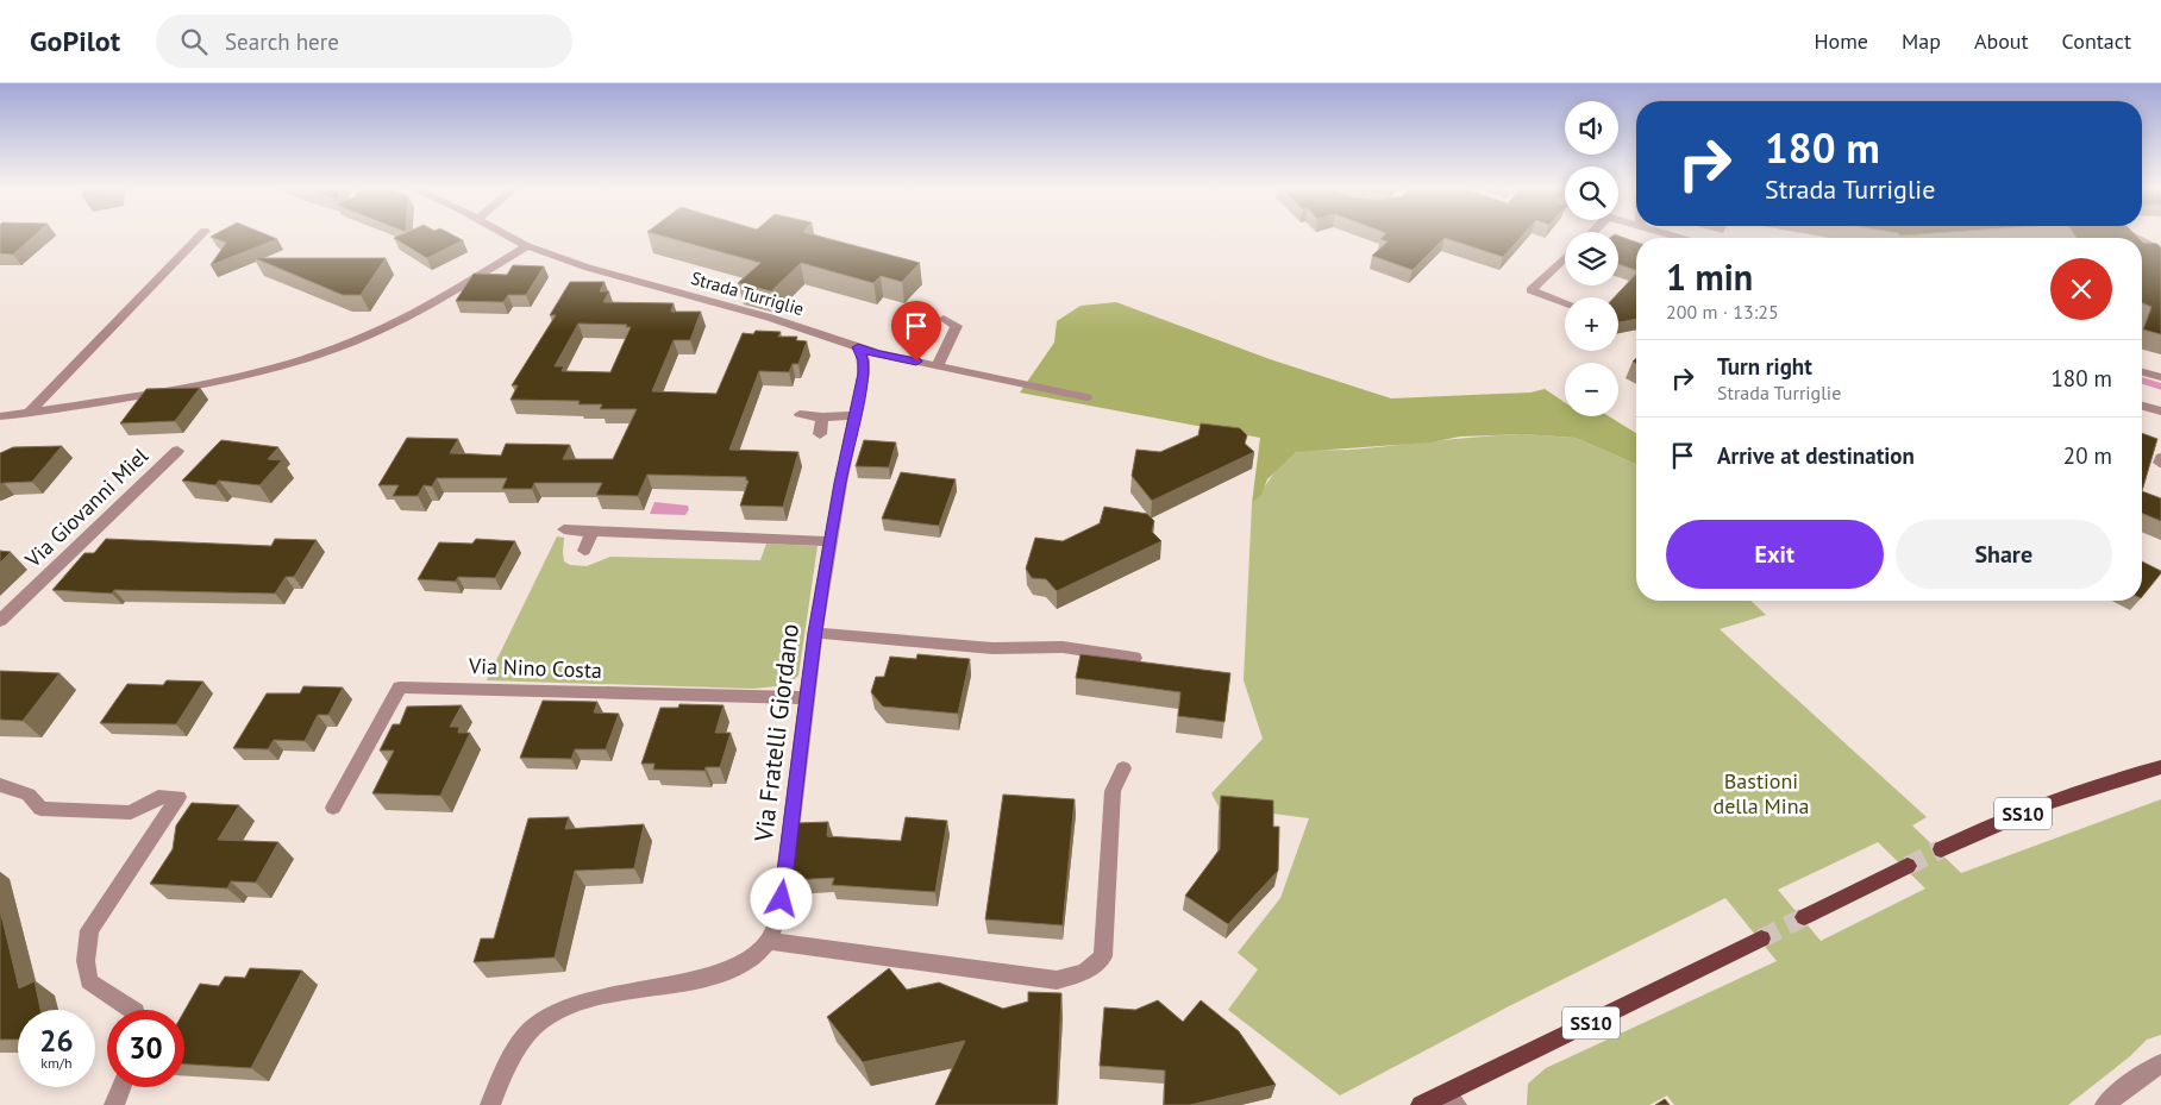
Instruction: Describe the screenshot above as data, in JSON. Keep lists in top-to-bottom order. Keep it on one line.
{"streets":{"main road":["SS10"],"street":["Strada Turriglie","Via Giovanni Miel","Via Nino Costa","Via Fratelli Giordano"]},"crossings":[["Strada Turriglie","Via Fratelli Giordano"],["Via Nino Costa","Via Fratelli Giordano"]],"parks":["Bastioni della Mina"],"page":{"header":"GoPilot","search":"Search here","nav":["Home","Map","About","Contact"],"map_buttons":["+","−"],"turn":["180 m","Strada Turriglie"],"heading":["1 min","200 m · 13:25"],"list":[{"name":"Turn right","note":"Strada Turriglie","value":"180 m"},{"name":"Arrive at destination","value":"20 m"}],"buttons":["Exit","Share"],"speed":"26 km/h","limit":"30"}}
